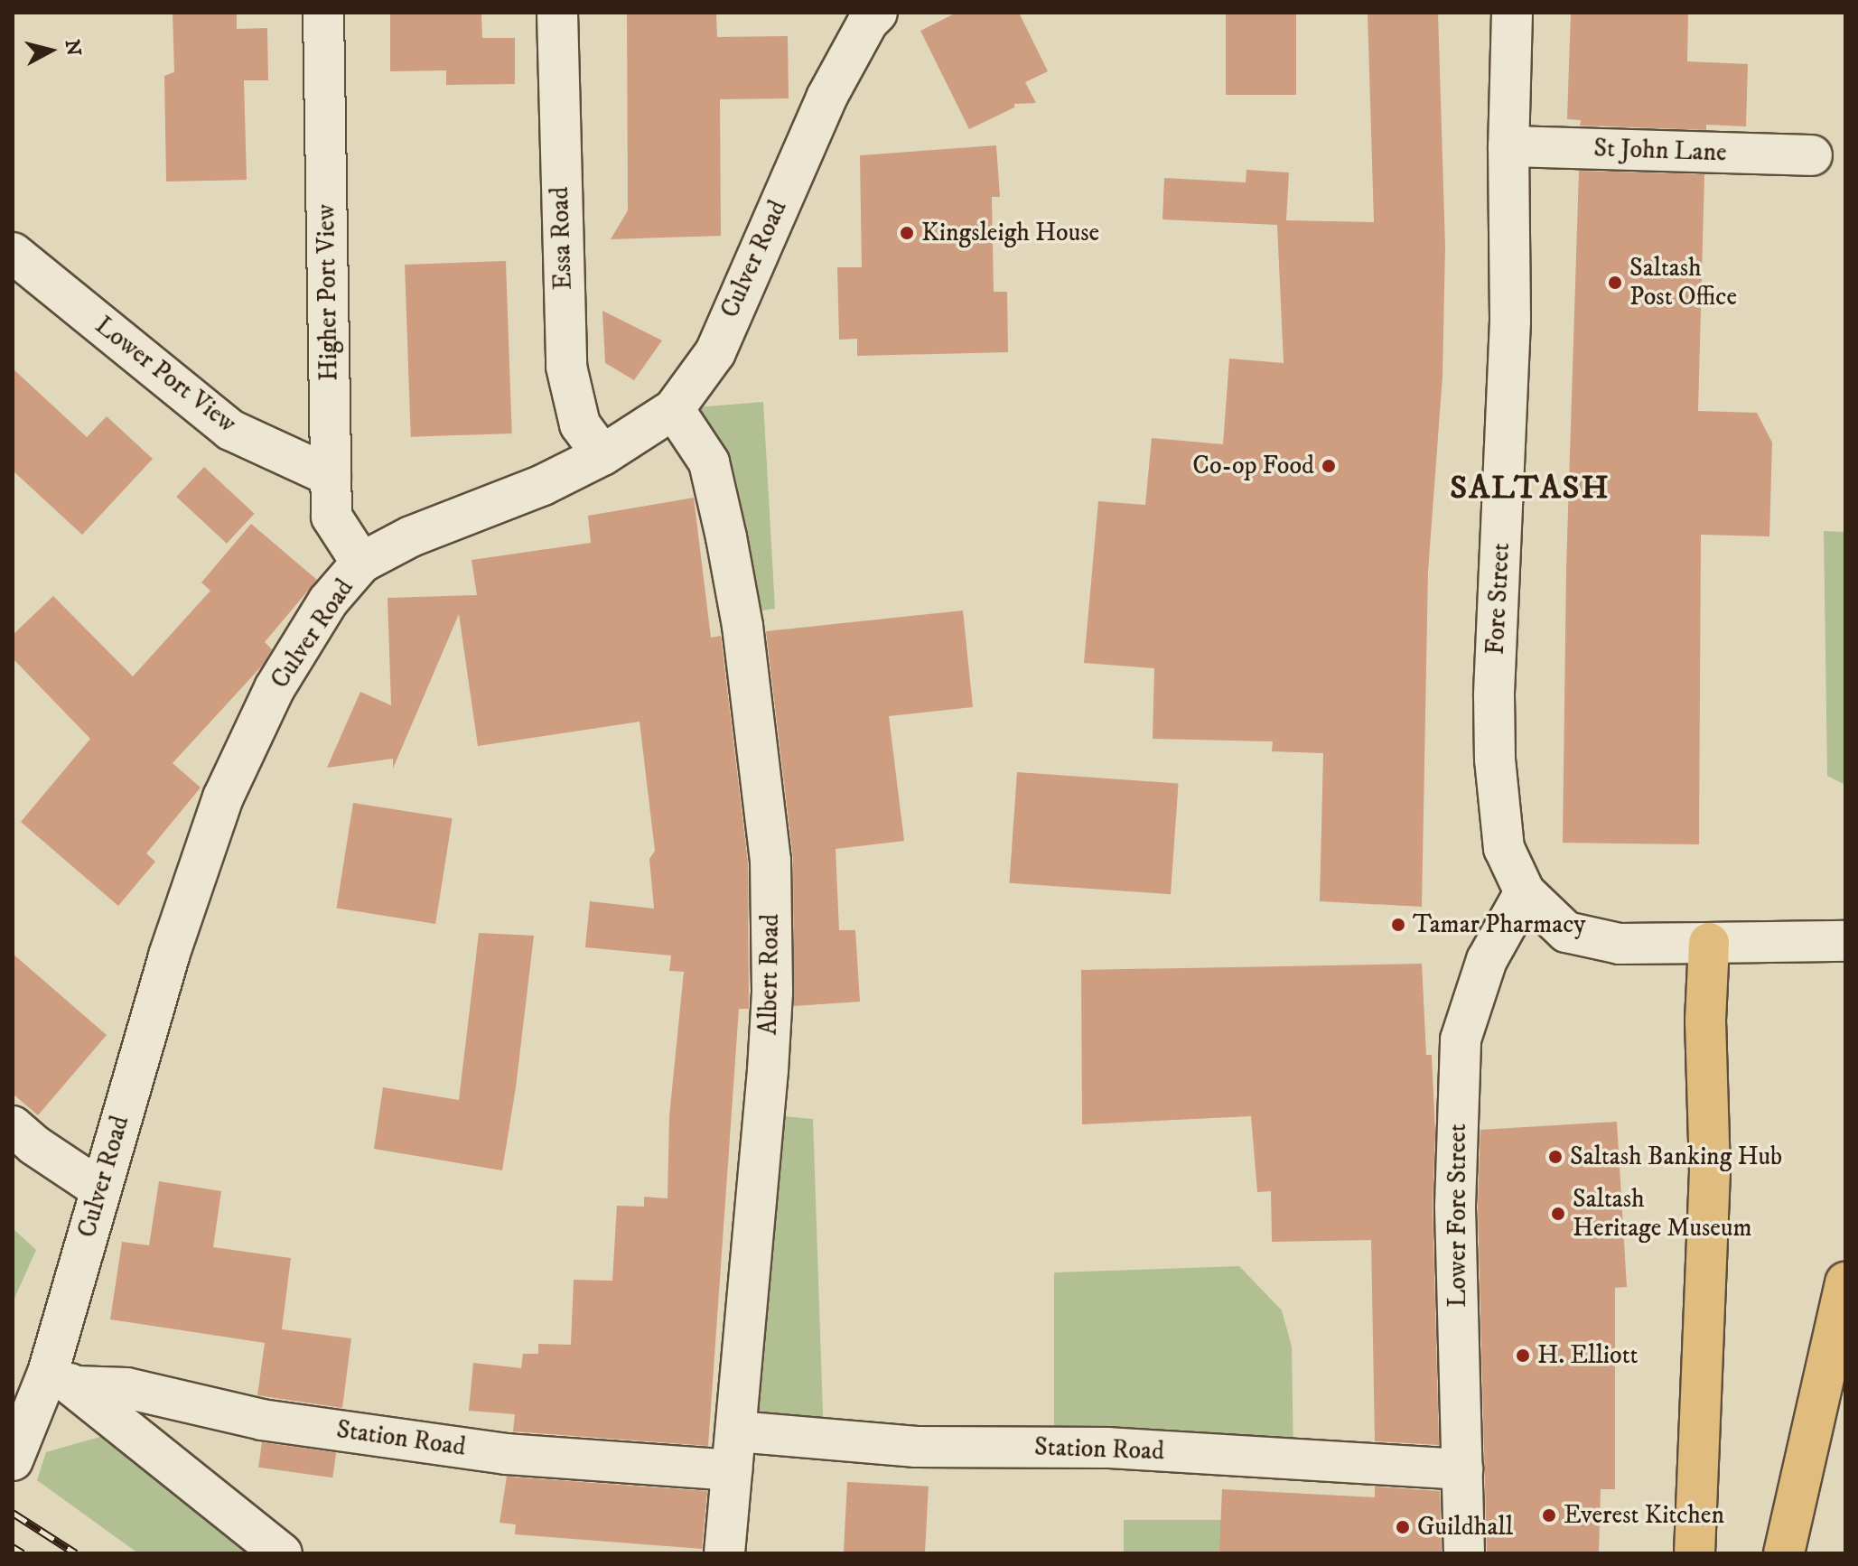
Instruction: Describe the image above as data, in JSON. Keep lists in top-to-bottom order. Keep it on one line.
{"streets":{"street":["St John Lane","Essa Road","Culver Road","Higher Port View","Lower Port View","Fore Street","Albert Road","Lower Fore Street","Station Road"]},"crossings":[["St John Lane","Fore Street"],["Essa Road","Culver Road"],["Culver Road","Higher Port View"],["Culver Road","Albert Road"],["Culver Road","Station Road"],["Higher Port View","Lower Port View"],["Fore Street","Lower Fore Street"],["Albert Road","Station Road"],["Lower Fore Street","Station Road"]],"districts":["SALTASH"],"places":["Kingsleigh House","Saltash Post Office","Co-op Food","Tamar Pharmacy","Saltash Banking Hub","Saltash Heritage Museum","H. Elliott","Everest Kitchen","Guildhall"],"north":"right"}
